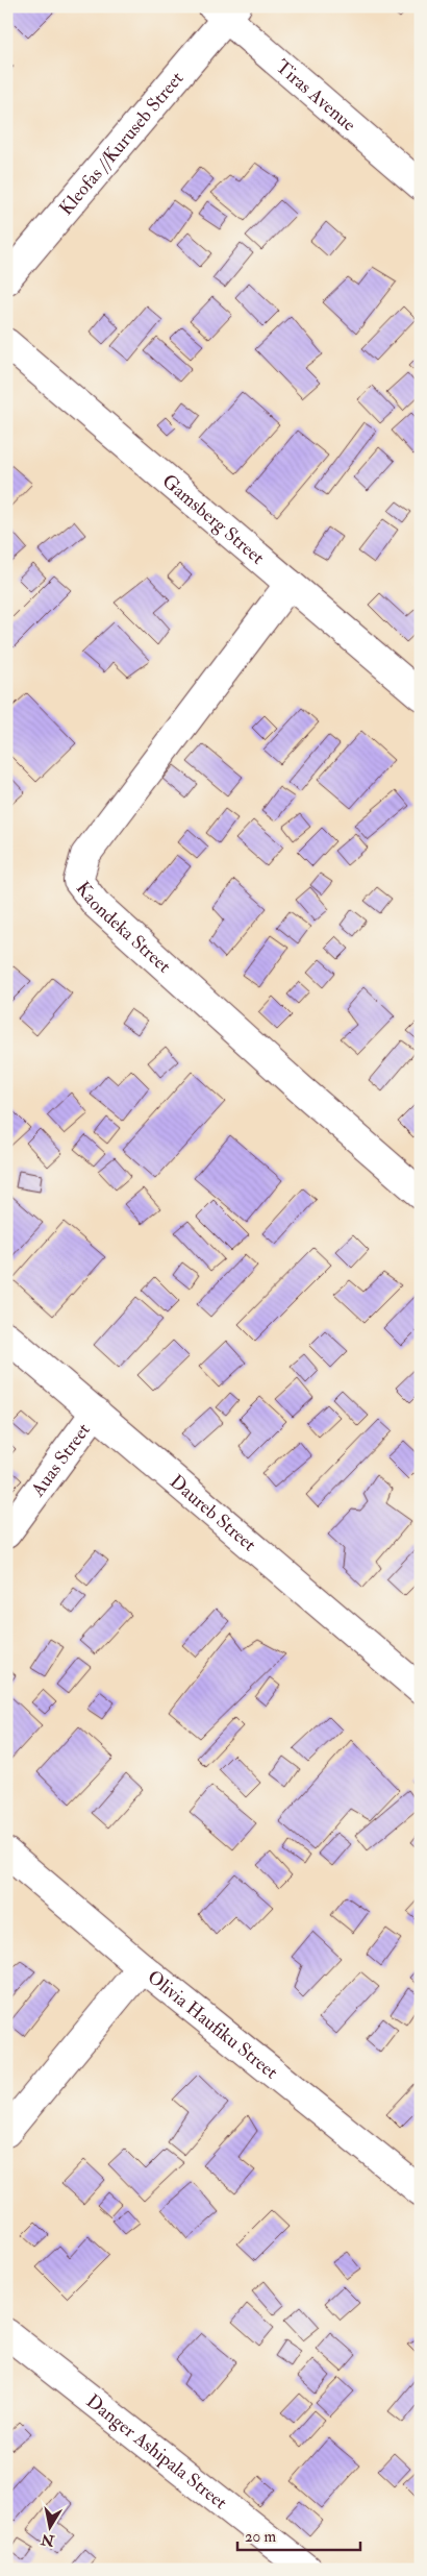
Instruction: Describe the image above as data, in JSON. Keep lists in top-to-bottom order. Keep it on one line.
{"streets":{"street":["Tiras Avenue","Kleofas //Kuruseb Street","Gamsberg Street","Kaondeka Street","Auas Street","Daureb Street","Olivia Haufiku Street","Danger Ashipala Street"]},"crossings":[["Tiras Avenue","Kleofas //Kuruseb Street"],["Gamsberg Street","Kaondeka Street"],["Auas Street","Daureb Street"]],"scale_bar":"20 m","north":"bottom"}
